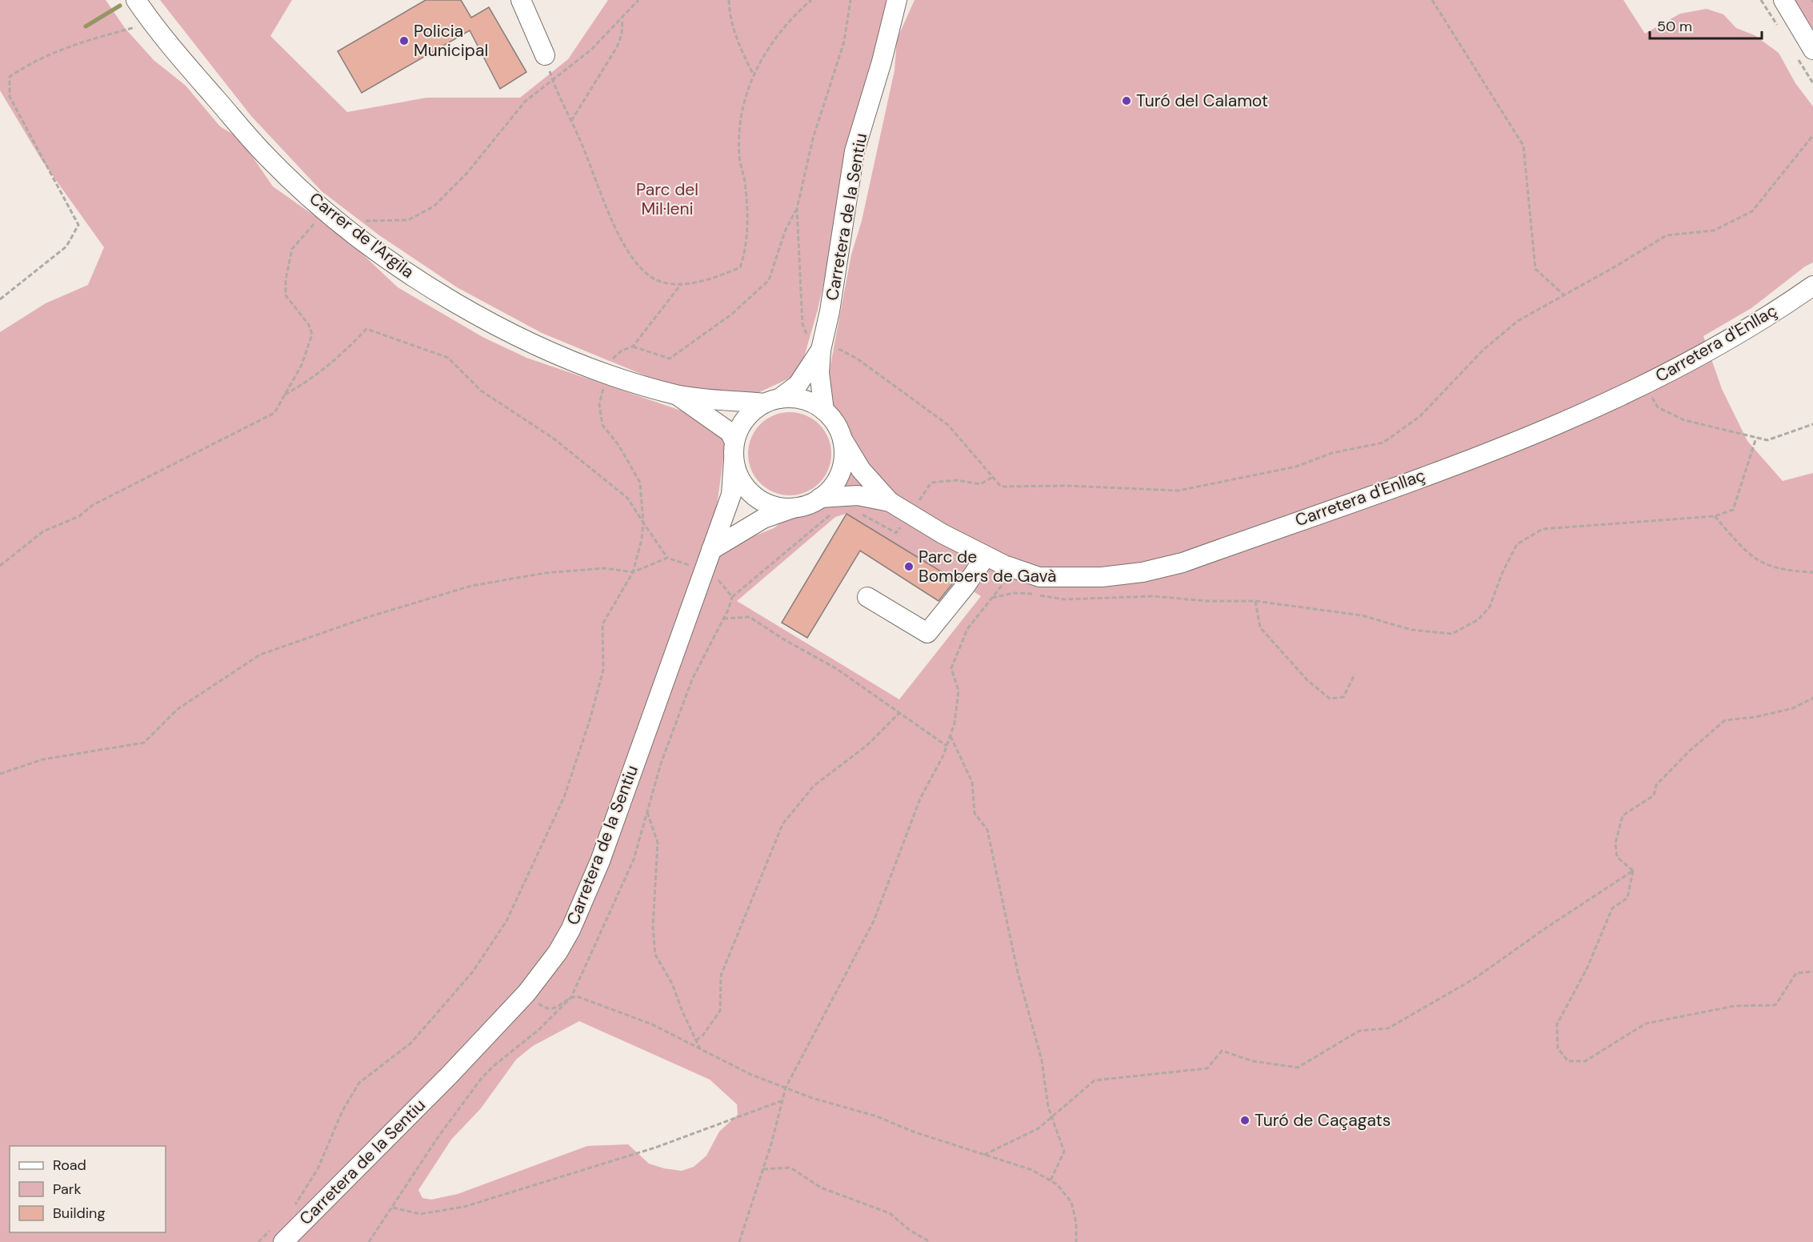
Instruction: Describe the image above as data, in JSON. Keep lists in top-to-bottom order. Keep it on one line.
{"streets":{"street":["Carretera de la Sentiu","Carrer de l'Argila","Carretera d'Enllaç"]},"crossings":[["Carretera de la Sentiu","Carrer de l'Argila"],["Carretera de la Sentiu","Carretera d'Enllaç"],["Carrer de l'Argila","Carretera d'Enllaç"]],"parks":["Parc del Mil·leni"],"places":["Policia Municipal","Turó del Calamot","Parc de Bombers de Gavà","Turó de Caçagats"],"legend":["Road","Park","Building"],"scale_bar":"50 m"}
